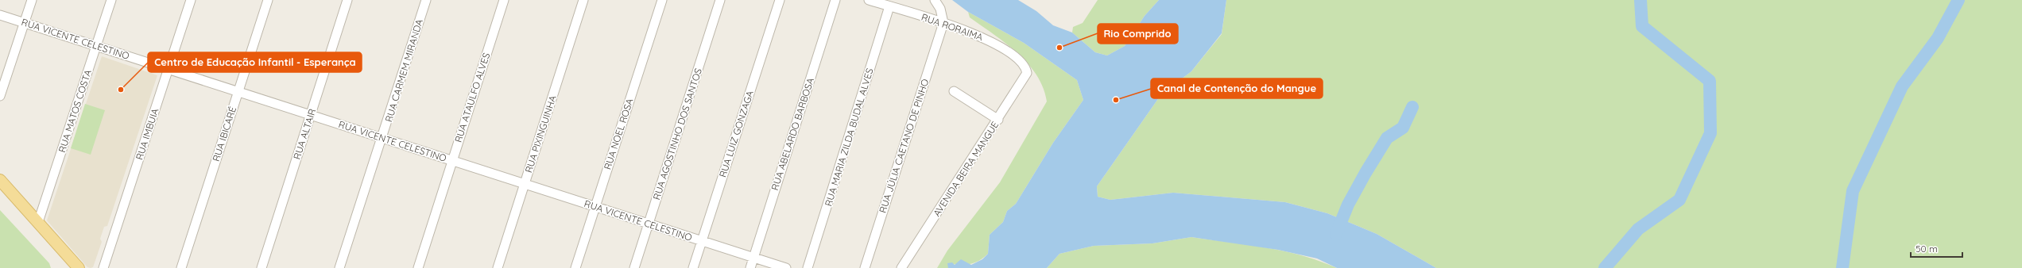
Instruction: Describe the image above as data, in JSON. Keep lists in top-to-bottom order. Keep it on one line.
{"streets":{"street":["RUA RORAIMA","RUA VICENTE CELESTINO","RUA CARMEM MIRANDA","RUA ATAULFO ALVES","RUA MATOS COSTA","RUA IMBUIA","RUA IBICARÉ","RUA ALTAIR","RUA PIXINGUINHA","RUA NOEL ROSA","RUA AGOSTINHO DOS SANTOS","RUA LUIZ GONZAGA","RUA ABELARDO BARBOSA","RUA MARIA ZILDA BUDAL ALVES","RUA JÚLIA CAETANO DE PINHO","AVENIDA BEIRA MANGUE"]},"crossings":[["RUA RORAIMA","RUA MARIA ZILDA BUDAL ALVES"],["RUA RORAIMA","RUA JÚLIA CAETANO DE PINHO"],["RUA RORAIMA","AVENIDA BEIRA MANGUE"],["RUA VICENTE CELESTINO","RUA CARMEM MIRANDA"],["RUA VICENTE CELESTINO","RUA ATAULFO ALVES"],["RUA VICENTE CELESTINO","RUA MATOS COSTA"],["RUA VICENTE CELESTINO","RUA IMBUIA"],["RUA VICENTE CELESTINO","RUA IBICARÉ"],["RUA VICENTE CELESTINO","RUA ALTAIR"],["RUA VICENTE CELESTINO","RUA PIXINGUINHA"],["RUA VICENTE CELESTINO","RUA NOEL ROSA"],["RUA VICENTE CELESTINO","RUA AGOSTINHO DOS SANTOS"],["RUA VICENTE CELESTINO","RUA LUIZ GONZAGA"],["RUA VICENTE CELESTINO","RUA ABELARDO BARBOSA"]],"places":["Rio Comprido","Centro de Educação Infantil - Esperança","Canal de Contenção do Mangue"],"scale_bar":"50 m"}
